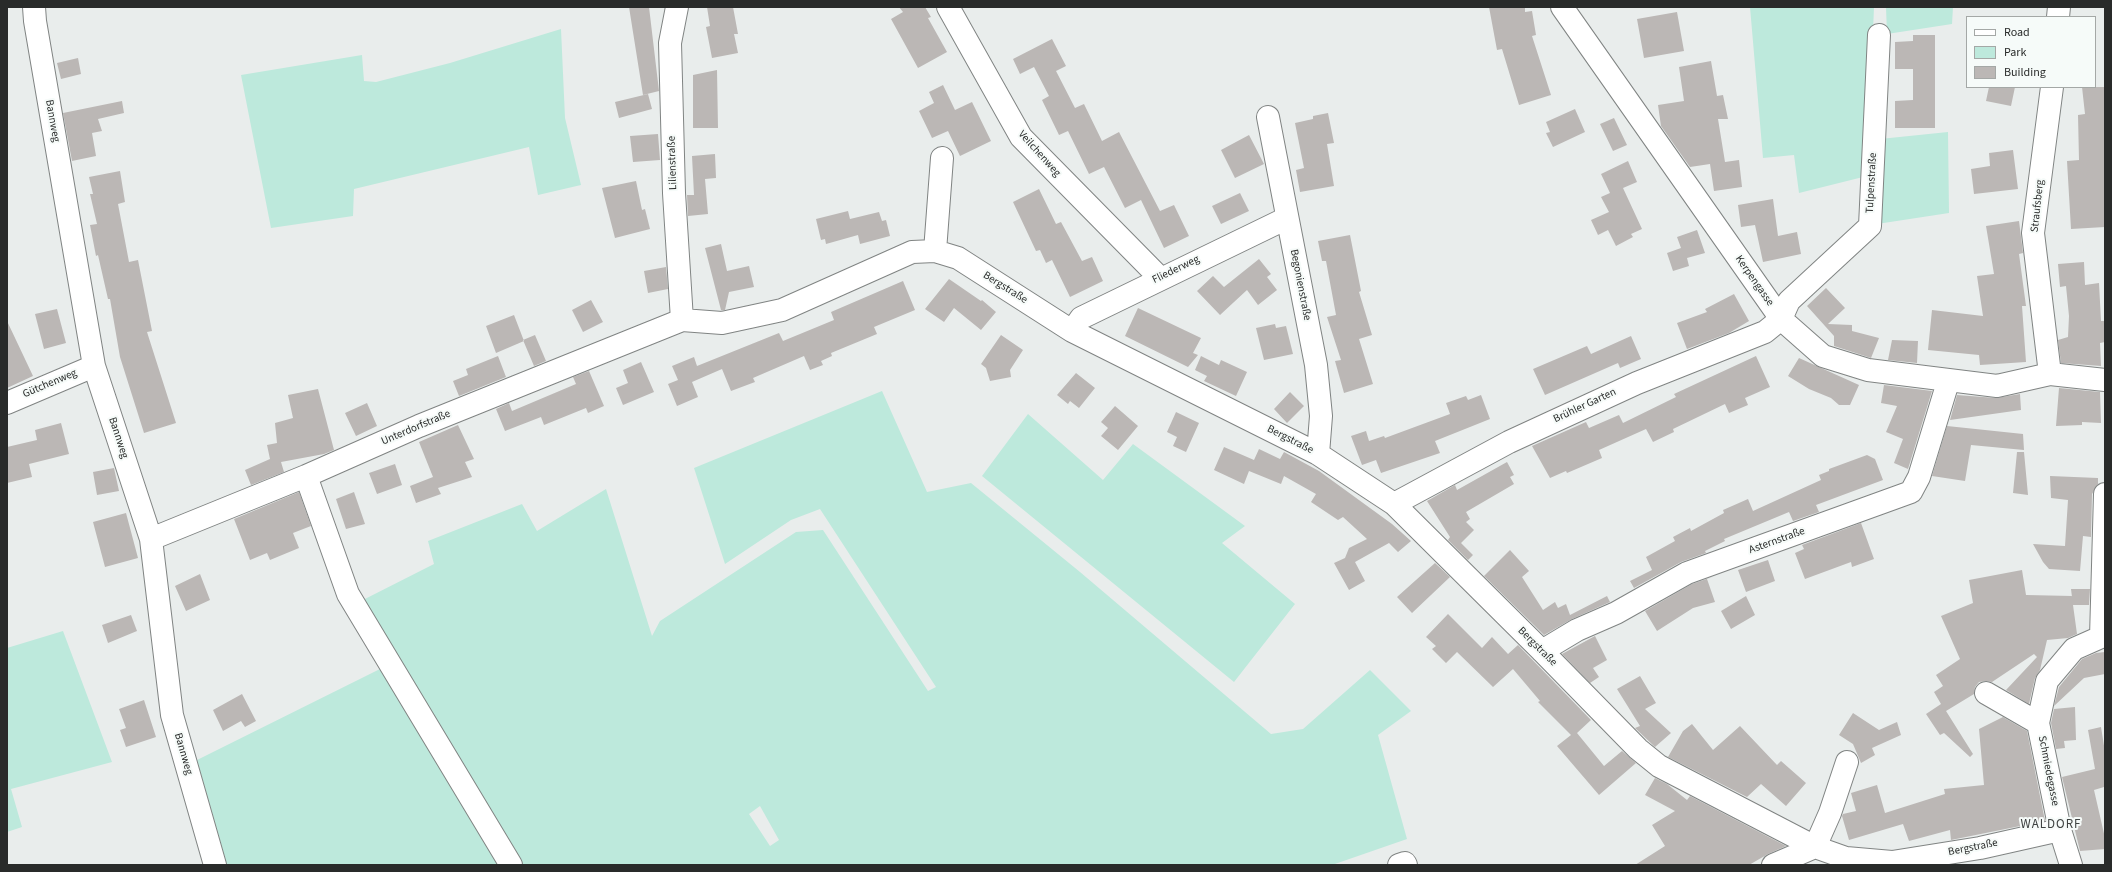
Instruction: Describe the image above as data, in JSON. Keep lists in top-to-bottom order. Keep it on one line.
{"streets":{"street":["Bannweg","Veilchenweg","Lilienstraße","Tulpenstraße","Straufsberg","Fliederweg","Kerpengasse","Begonienstraße","Bergstraße","Gütchenweg","Brühler Garten","Unterdorfstraße","Asternstraße","Schmiedegasse"]},"crossings":[["Bannweg","Gütchenweg"],["Bannweg","Unterdorfstraße"],["Veilchenweg","Fliederweg"],["Lilienstraße","Bergstraße"],["Lilienstraße","Unterdorfstraße"],["Tulpenstraße","Kerpengasse"],["Tulpenstraße","Brühler Garten"],["Straufsberg","Kerpengasse"],["Fliederweg","Begonienstraße"],["Fliederweg","Bergstraße"],["Kerpengasse","Brühler Garten"],["Kerpengasse","Asternstraße"],["Begonienstraße","Bergstraße"],["Bergstraße","Brühler Garten"],["Bergstraße","Unterdorfstraße"],["Bergstraße","Asternstraße"],["Bergstraße","Schmiedegasse"]],"districts":["WALDORF"],"legend":["Road","Park","Building"]}
